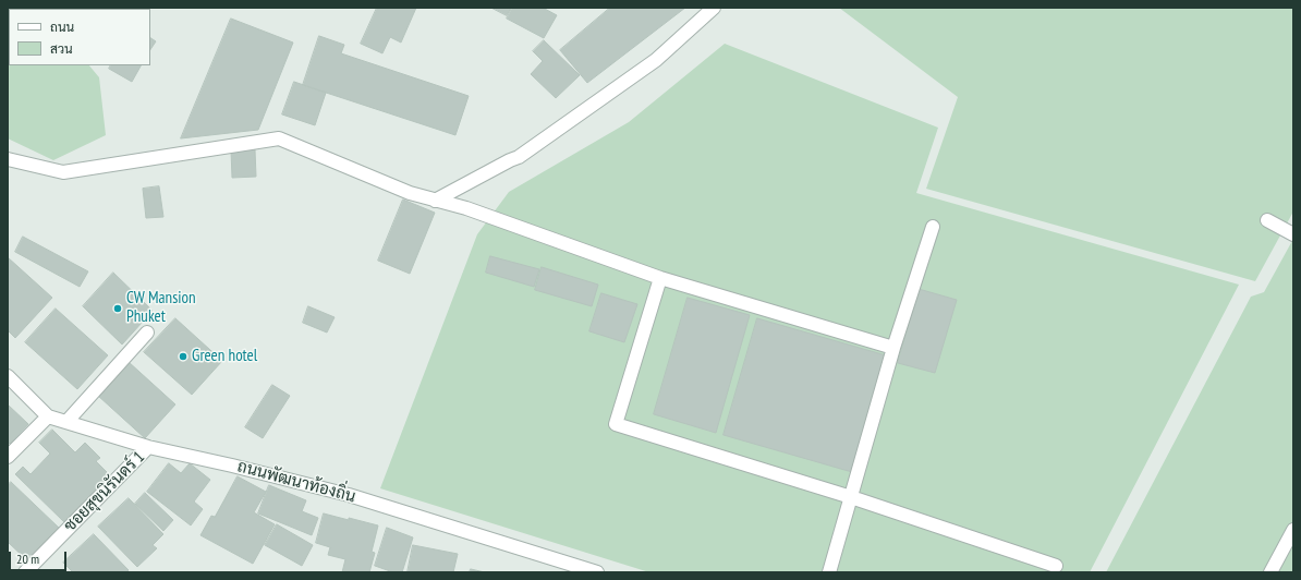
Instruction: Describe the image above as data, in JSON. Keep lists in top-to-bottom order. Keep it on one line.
{"streets":{"street":["ถนนพัฒนาท้องถิ่น","ซอยสุขนิรันดร์ 1"]},"crossings":[["ถนนพัฒนาท้องถิ่น","ซอยสุขนิรันดร์ 1"]],"places":["CW Mansion Phuket","Green hotel"],"legend":["ถนน","สวน"],"scale_bar":"20 m"}
